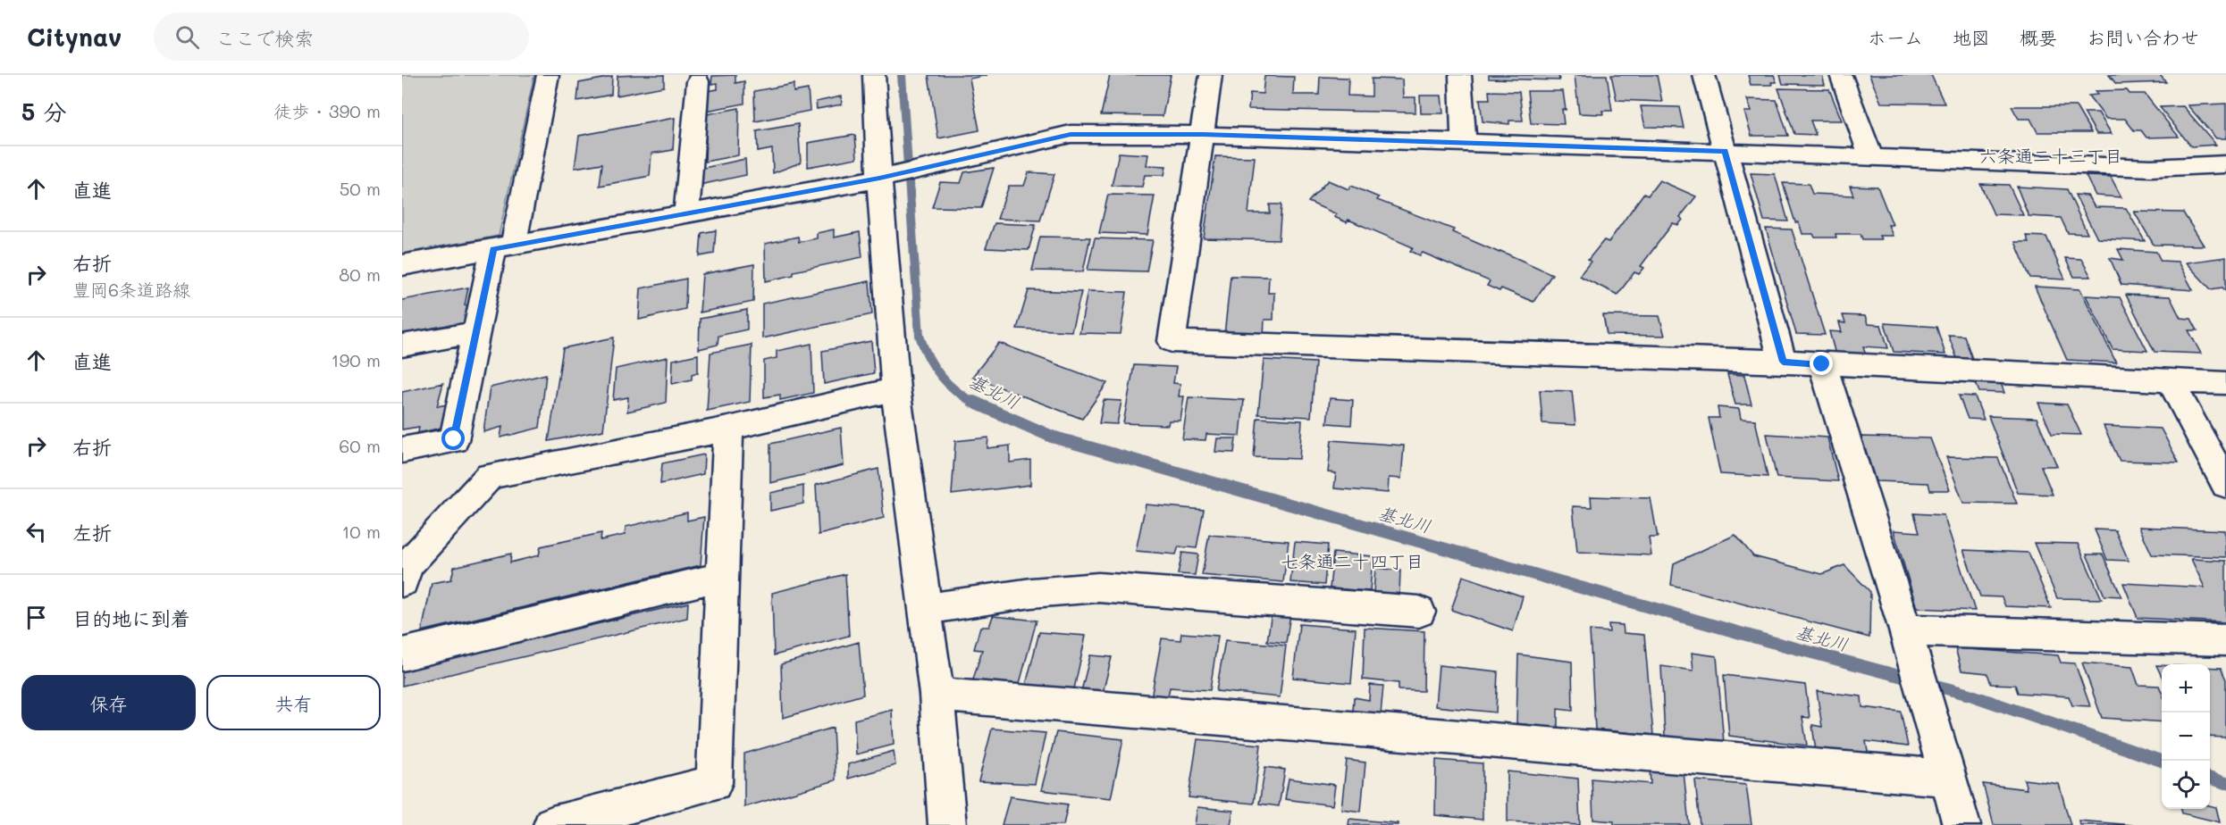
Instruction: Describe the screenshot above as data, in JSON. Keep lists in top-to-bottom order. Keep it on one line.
{"districts":["六条通二十三丁目","七条通二十四丁目"],"water":["基北川"],"page":{"header":"Citynav","search":"ここで検索","nav":["ホーム","地図","概要","お問い合わせ"],"heading":["5 分","徒歩 · 390 m"],"list":[["直進","50 m"],["右折","豊岡6条道路線","80 m"],["直進","190 m"],["右折","60 m"],["左折","10 m"],"目的地に到着"],"buttons":["保存","共有"],"map_buttons":["+","−"]}}
